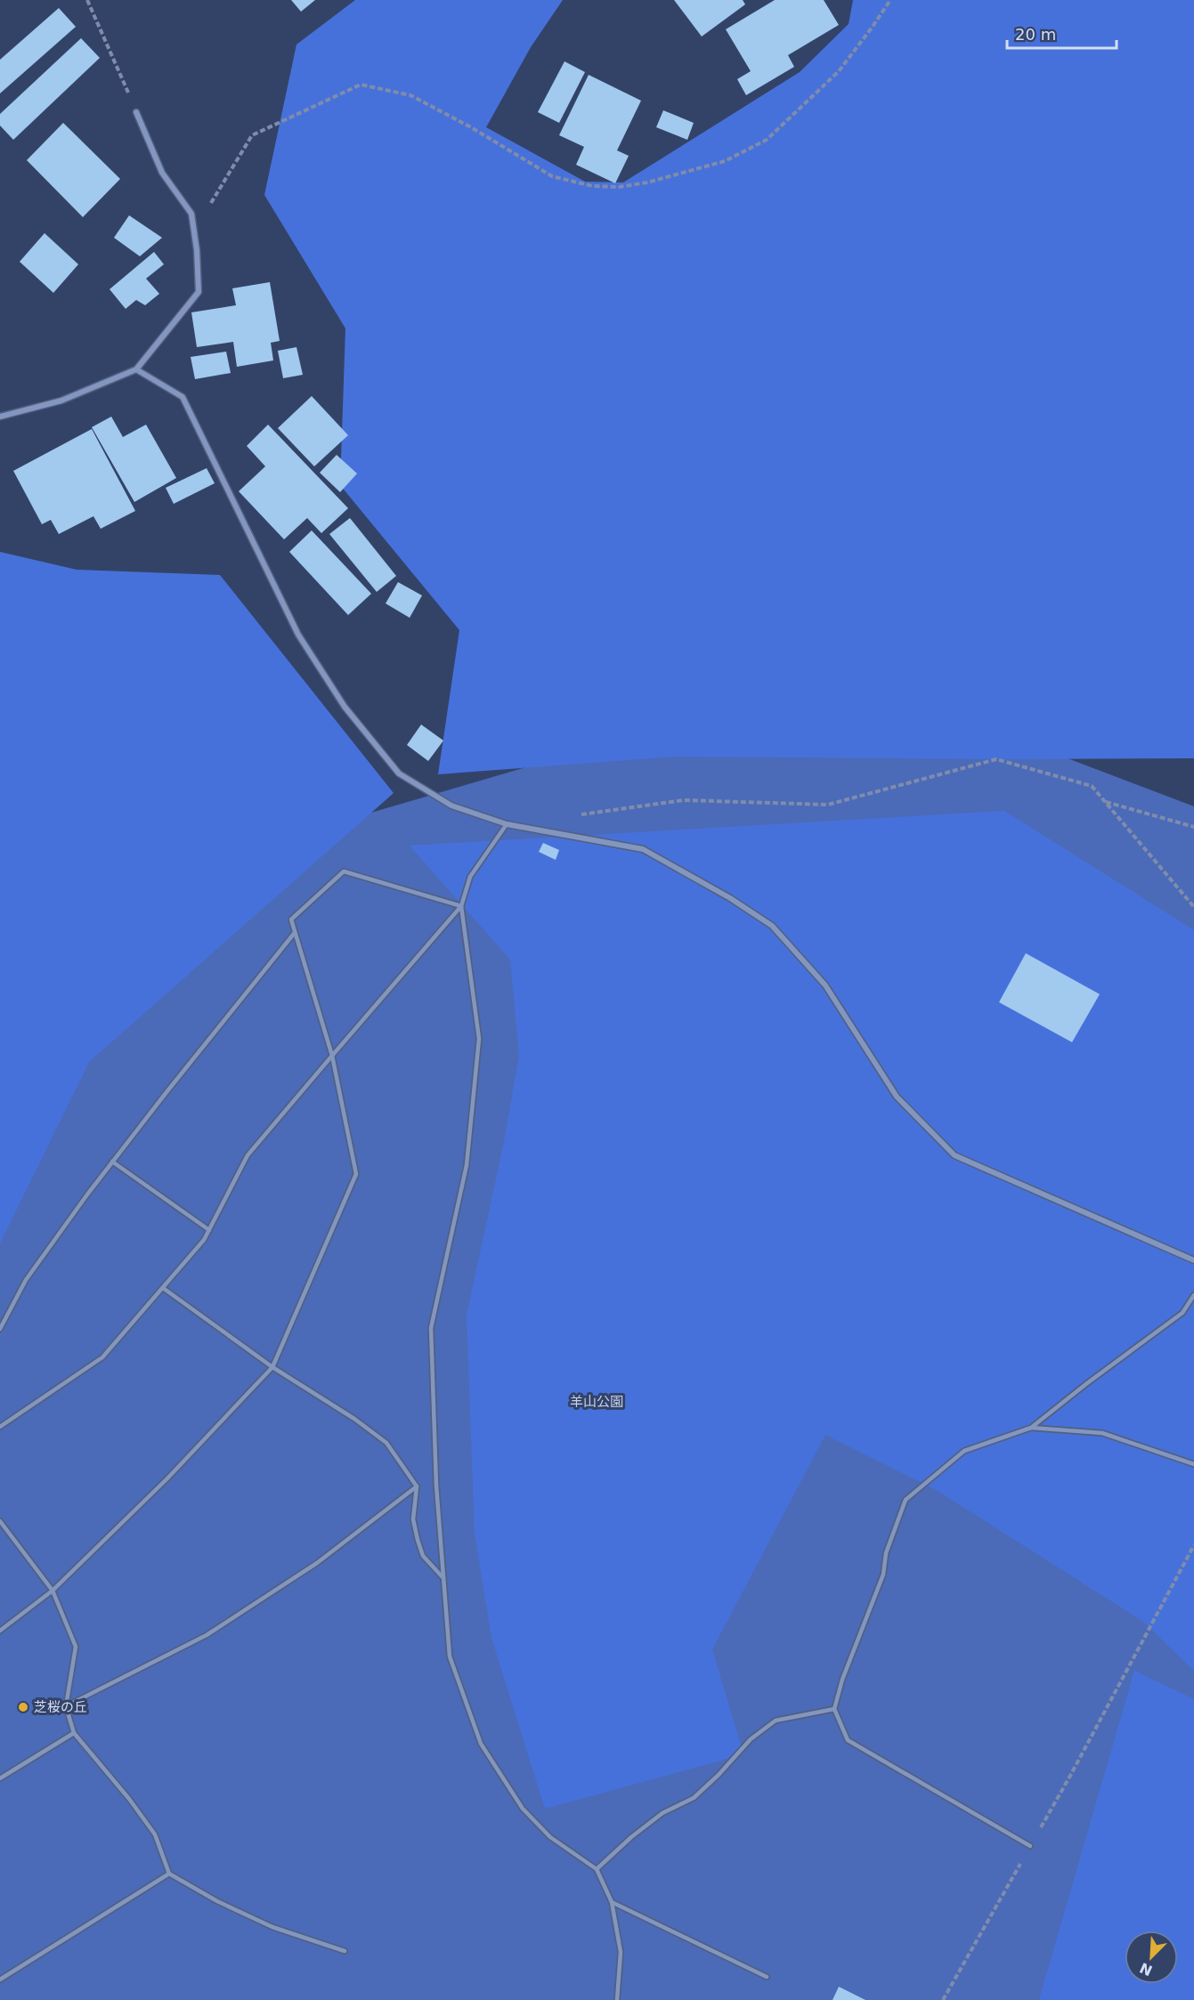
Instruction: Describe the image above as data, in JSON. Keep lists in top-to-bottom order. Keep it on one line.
{"parks":["羊山公園"],"places":["芝桜の丘"],"scale_bar":"20 m","north":"bottom left"}
